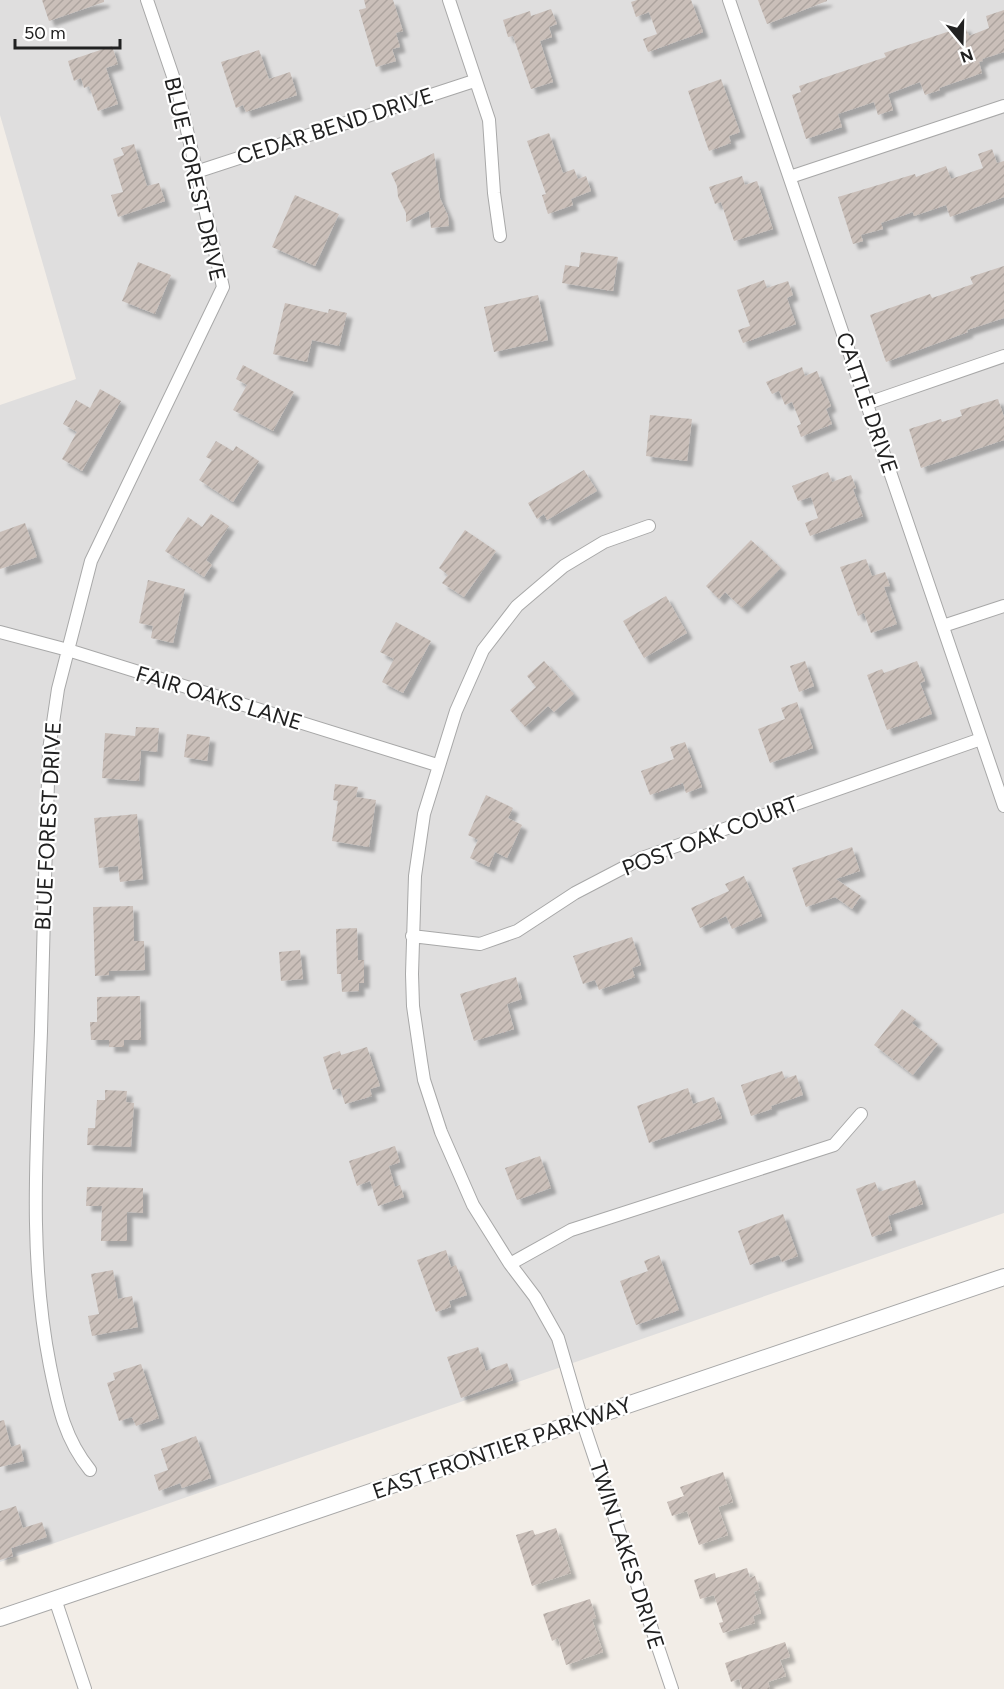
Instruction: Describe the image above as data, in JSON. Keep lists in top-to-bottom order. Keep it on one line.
{"streets":{"street":["CEDAR BEND DRIVE","BLUE FOREST DRIVE","CATTLE DRIVE","FAIR OAKS LANE","POST OAK COURT","EAST FRONTIER PARKWAY","TWIN LAKES DRIVE"]},"crossings":[["CEDAR BEND DRIVE","BLUE FOREST DRIVE"],["BLUE FOREST DRIVE","FAIR OAKS LANE"],["CATTLE DRIVE","POST OAK COURT"],["FAIR OAKS LANE","TWIN LAKES DRIVE"],["POST OAK COURT","TWIN LAKES DRIVE"],["EAST FRONTIER PARKWAY","TWIN LAKES DRIVE"]],"scale_bar":"50 m","north":"bottom"}
